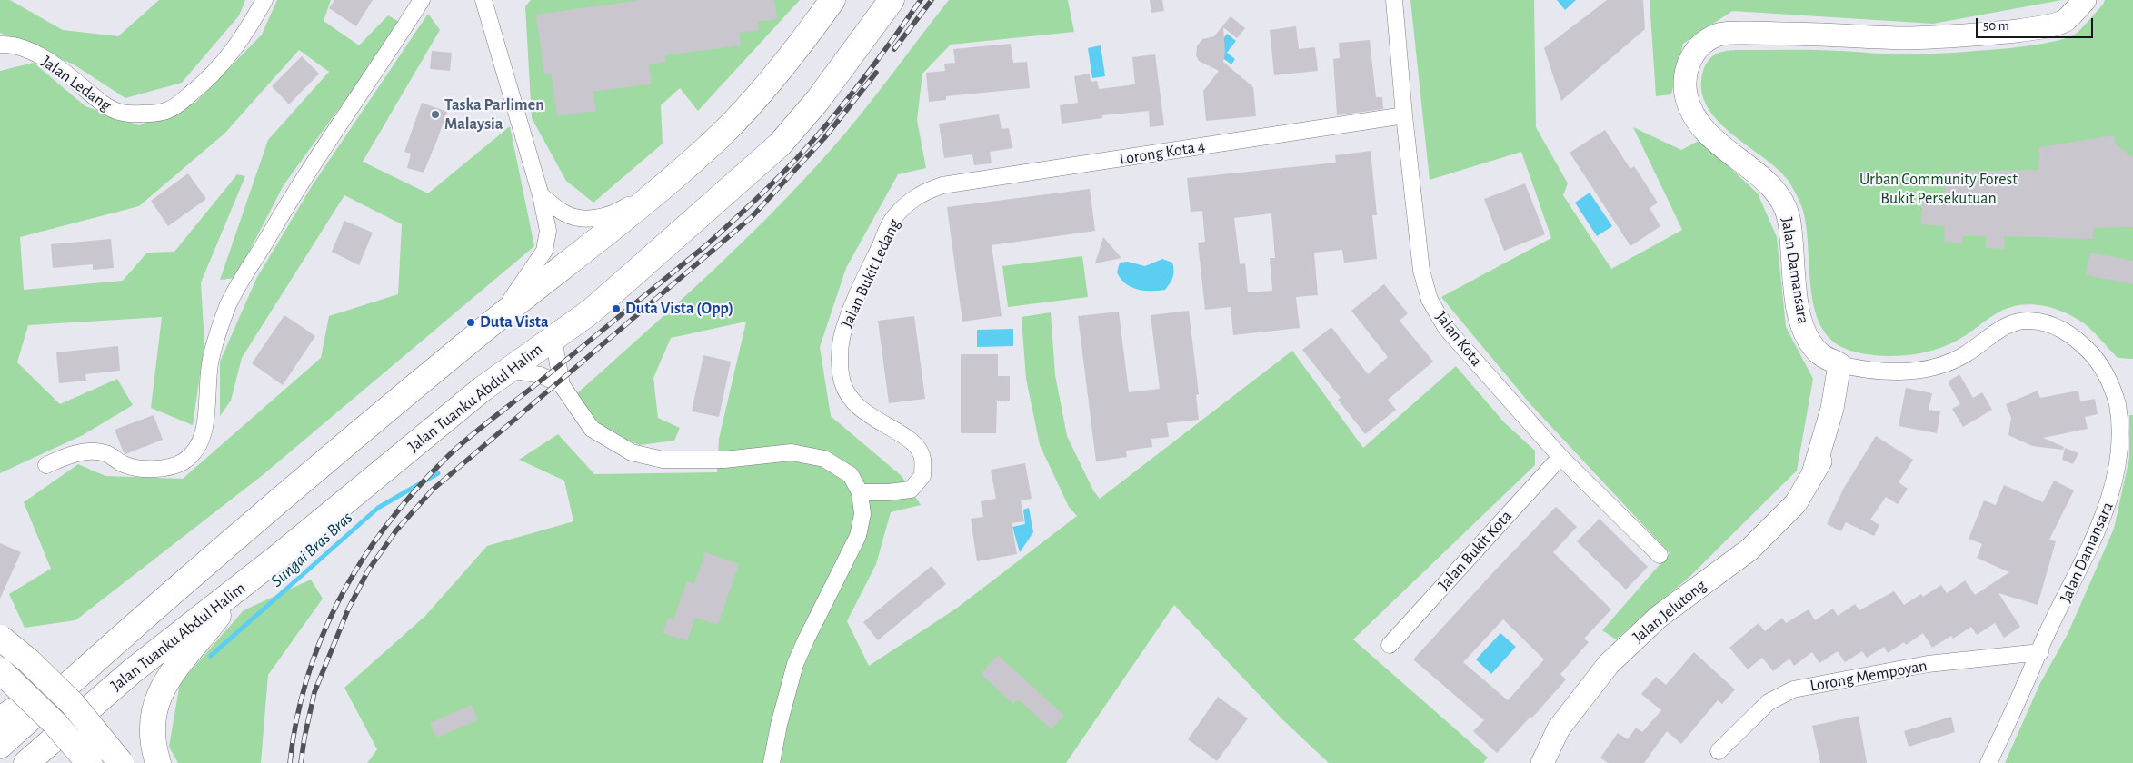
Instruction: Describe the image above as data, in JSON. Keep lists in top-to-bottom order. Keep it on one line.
{"streets":{"main road":["Jalan Tuanku Abdul Halim"],"street":["Jalan Ledang","Lorong Kota 4","Jalan Damansara","Jalan Bukit Ledang","Jalan Kota","Jalan Bukit Kota","Jalan Jelutong","Lorong Mempoyan"]},"crossings":[["Lorong Kota 4","Jalan Bukit Ledang"],["Lorong Kota 4","Jalan Kota"],["Jalan Damansara","Jalan Jelutong"],["Jalan Damansara","Lorong Mempoyan"],["Jalan Kota","Jalan Bukit Kota"]],"water":["Sungai Bras Bras"],"parks":["Urban Community Forest Bukit Persekutuan"],"places":["Taska Parlimen Malaysia","Duta Vista (Opp)","Duta Vista"],"scale_bar":"50 m"}
